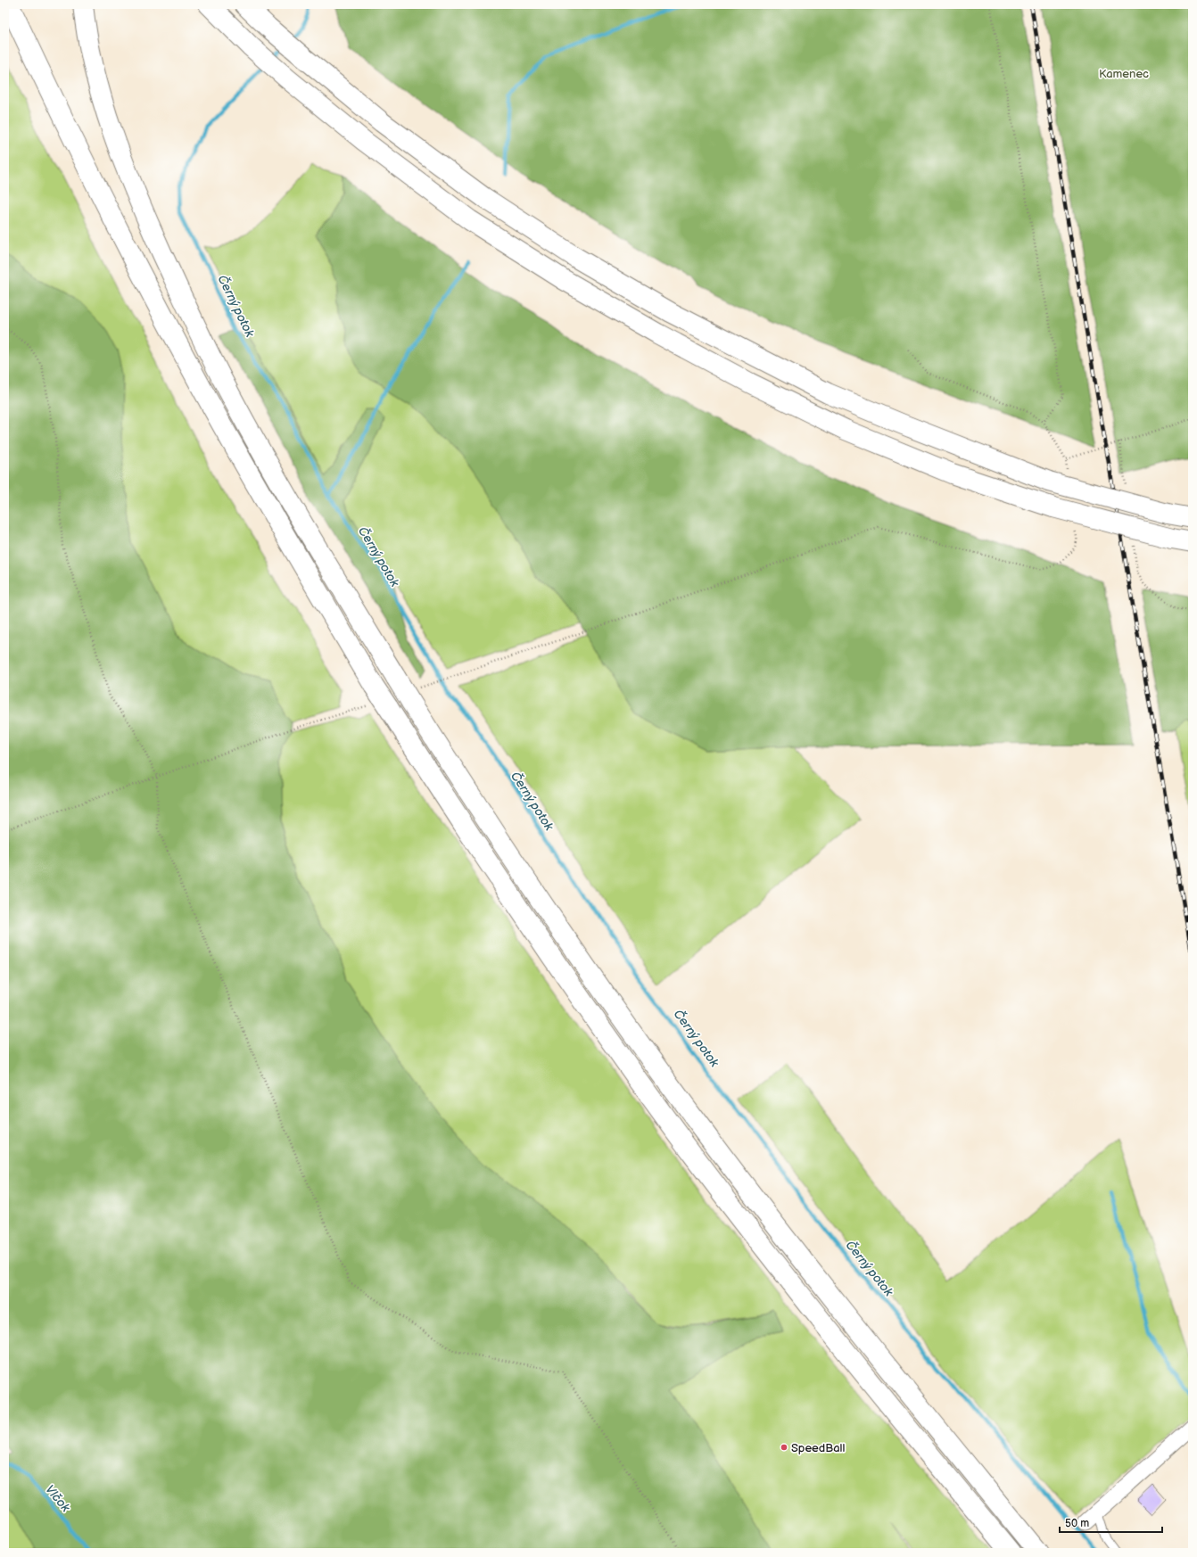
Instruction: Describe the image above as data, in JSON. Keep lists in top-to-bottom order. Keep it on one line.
{"water":["Černý potok","Vlčok"],"parks":["Kamenec"],"places":["SpeedBall"],"scale_bar":"50 m"}
